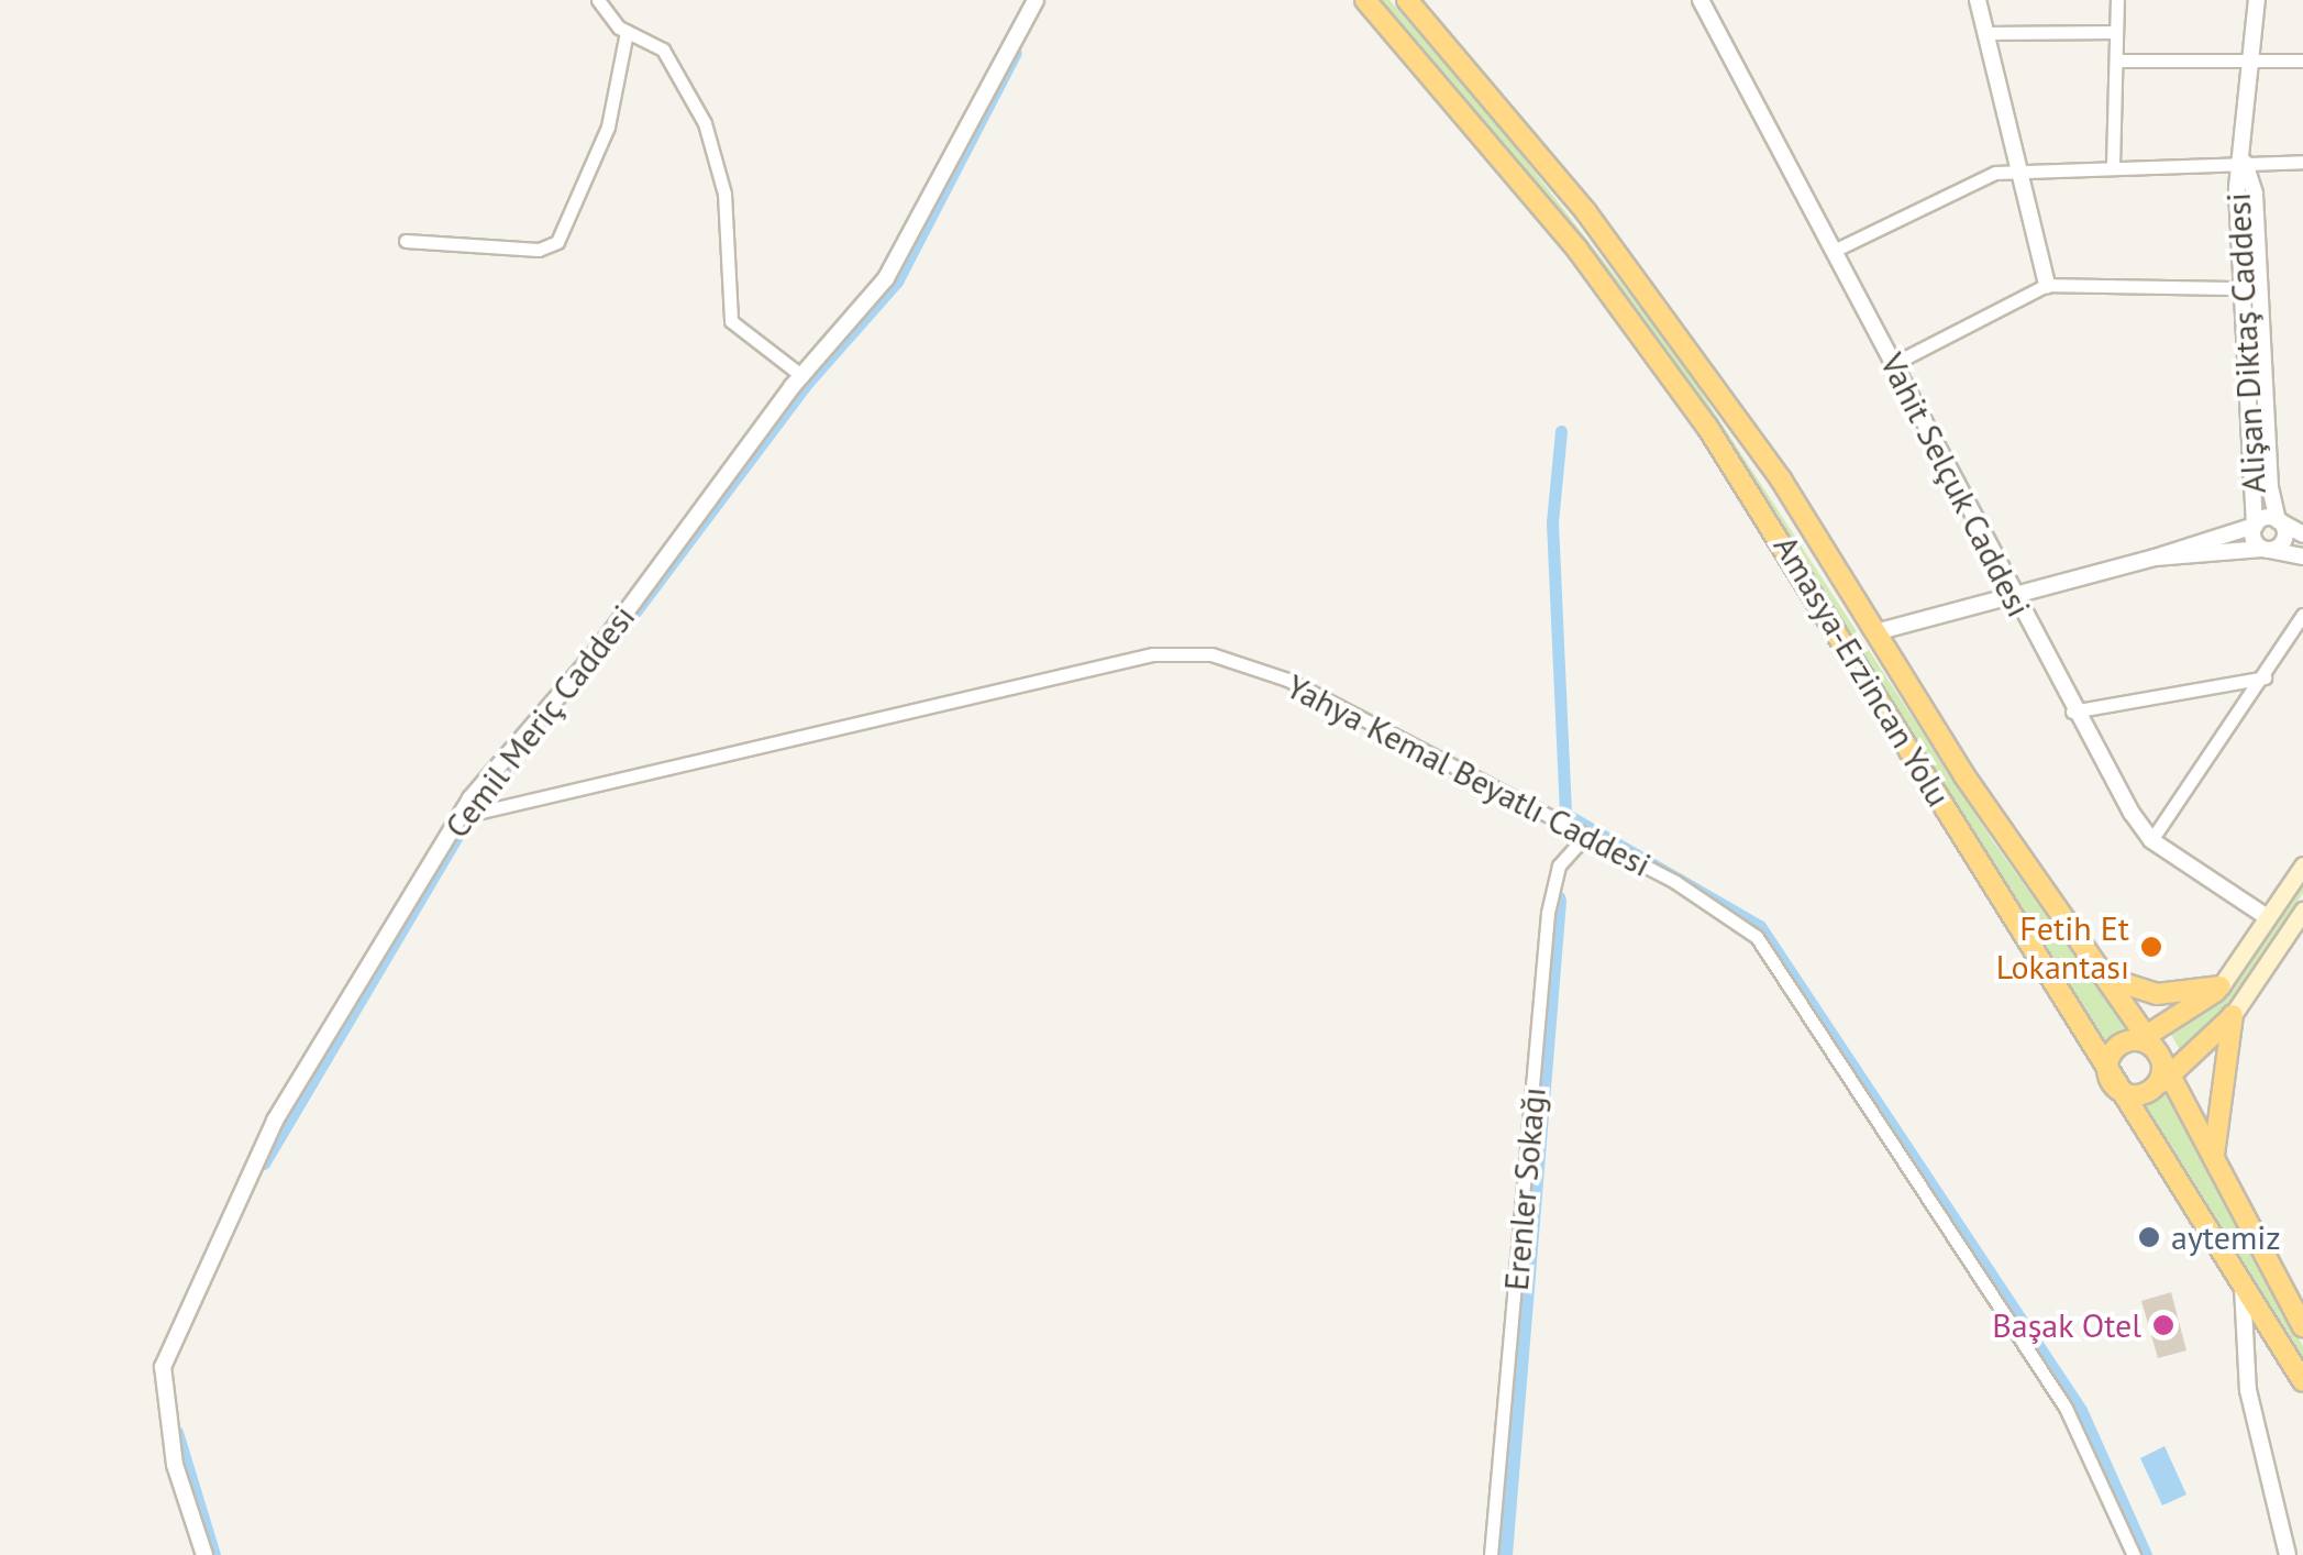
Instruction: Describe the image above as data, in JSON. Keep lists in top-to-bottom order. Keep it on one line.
{"streets":{"highway":["Amasya-Erzincan Yolu"],"street":["Alişan Diktaş Caddesi","Vahit Selçuk Caddesi","Cemil Meriç Caddesi","Yahya Kemal Beyatlı Caddesi","Erenler Sokağı"]},"crossings":[["Cemil Meriç Caddesi","Yahya Kemal Beyatlı Caddesi"],["Yahya Kemal Beyatlı Caddesi","Erenler Sokağı"]],"places":["Fetih Et Lokantası","aytemiz","Başak Otel"]}
